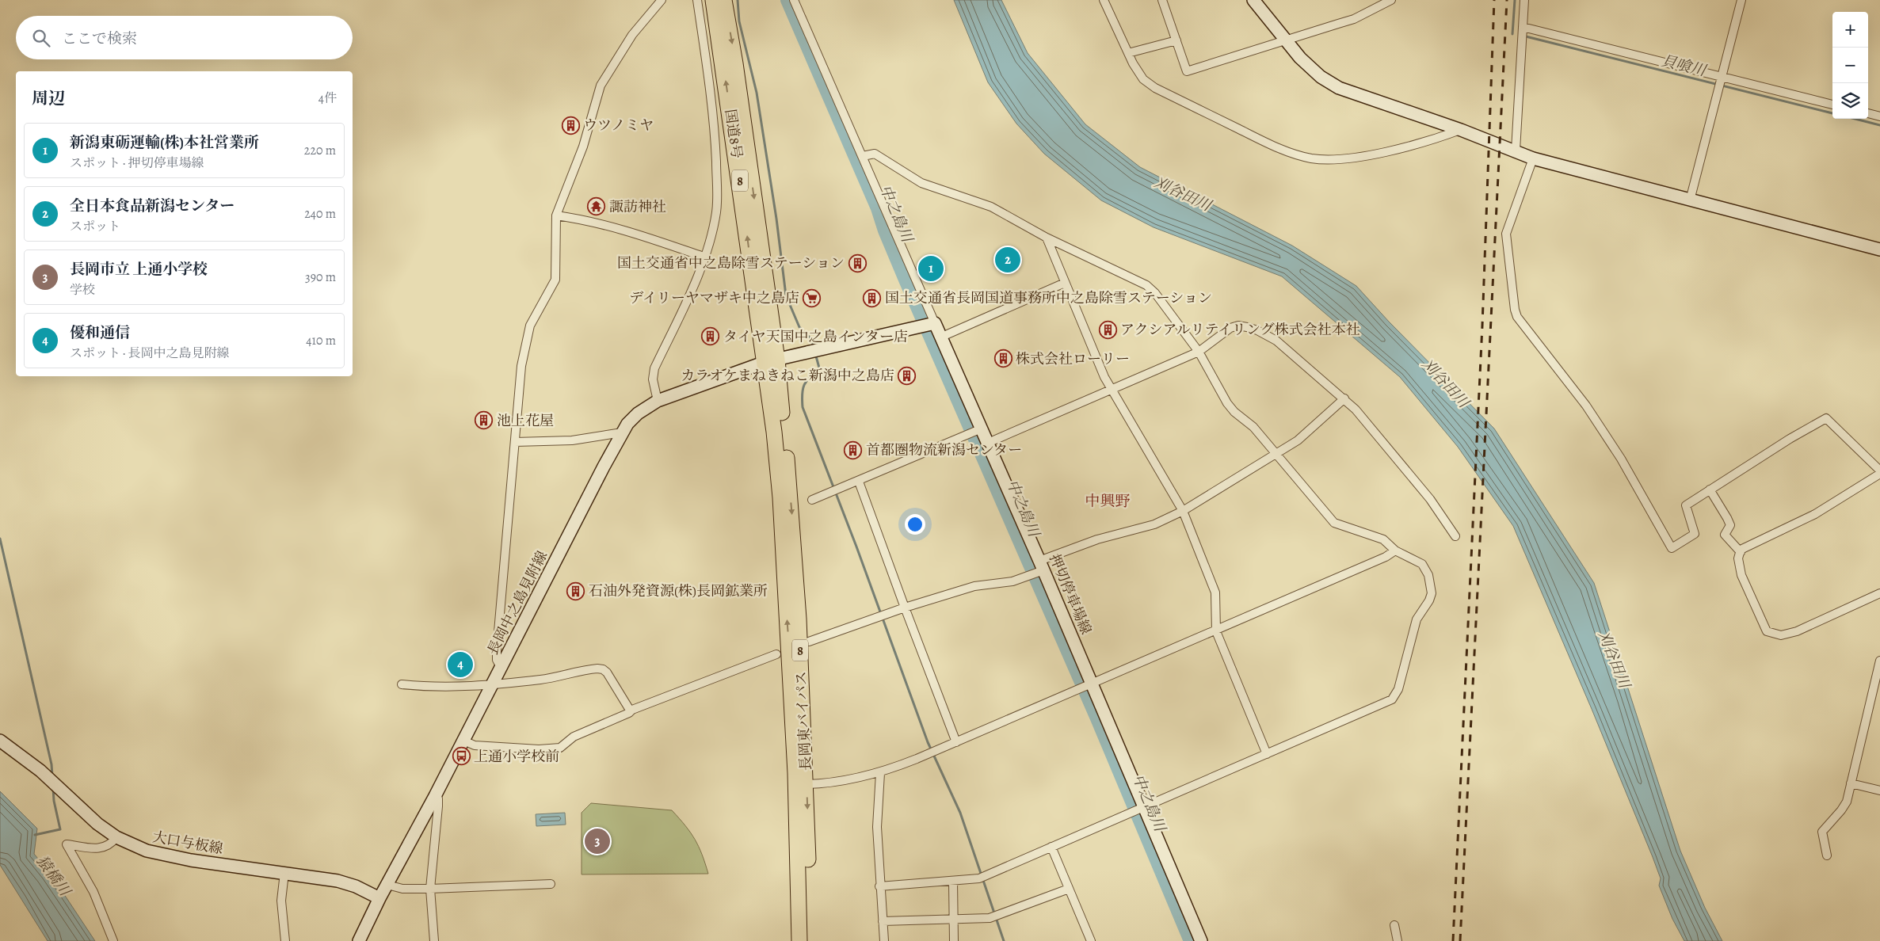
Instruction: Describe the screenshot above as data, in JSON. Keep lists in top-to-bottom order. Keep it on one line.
{"streets":{"highway":["国道8号","8","長岡東バイパス"],"main road":["押切停車場線","長岡中之島見附線","大口与板線"]},"crossings":[["国道8号","長岡中之島見附線"],["国道8号","長岡東バイパス"],["長岡中之島見附線","長岡東バイパス"],["長岡中之島見附線","大口与板線"]],"districts":["中興野"],"water":["貝喰川","刈谷田川","中之島川","猿橋川"],"places":{"building":["ウツノミヤ","国土交通省中之島除雪ステーション","国土交通省長岡国道事務所中之島除雪ステーション","アクシアルリテイリング株式会社本社","タイヤ天国中之島インター店","株式会社ローリー","カラオケまねきねこ新潟中之島店","池上花屋","首都圏物流新潟センター","石油外発資源(株)長岡鉱業所"],"temple":["諏訪神社"],"supermarket":["デイリーヤマザキ中之島店"],"bus stop":["上通小学校前"]},"page":{"map_buttons":["+","−"],"search":"ここで検索","heading":["周辺","4件"],"list":[{"mark":"1","name":"新潟東砺運輸(株)本社営業所","note":"スポット · 押切停車場線","value":"220 m"},{"mark":"2","name":"全日本食品新潟センター","note":"スポット","value":"240 m"},{"mark":"3","name":"長岡市立 上通小学校","note":"学校","value":"390 m"},{"mark":"4","name":"優和通信","note":"スポット · 長岡中之島見附線","value":"410 m"}],"pins":["2","1","4","3"]}}
